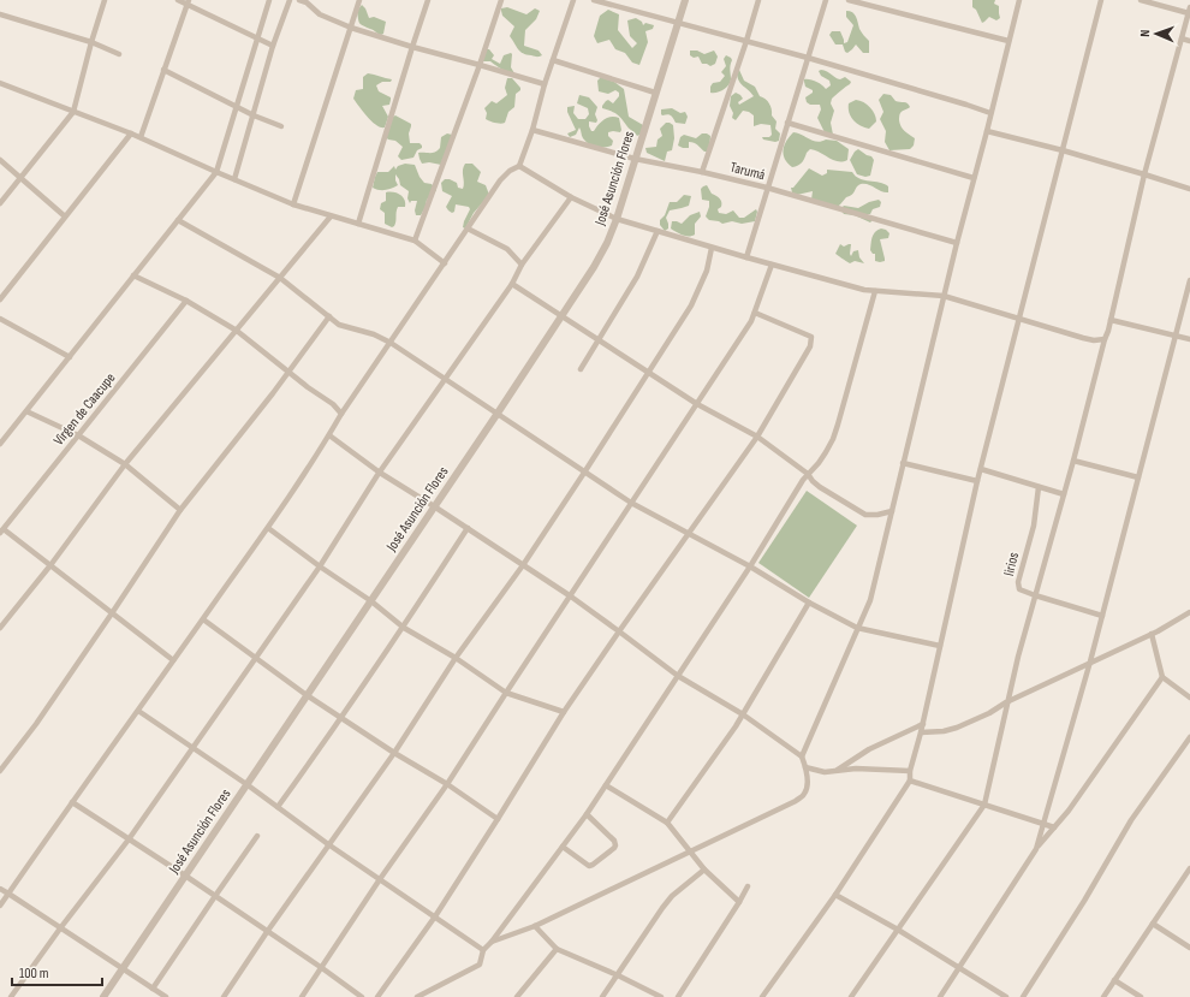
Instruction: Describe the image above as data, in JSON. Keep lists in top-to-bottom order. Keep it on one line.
{"streets":{"street":["Tarumá","José Asunción Flores","Virgen de Caacupe","lirios"]},"crossings":[["Tarumá","José Asunción Flores"]],"scale_bar":"100 m","north":"left"}
